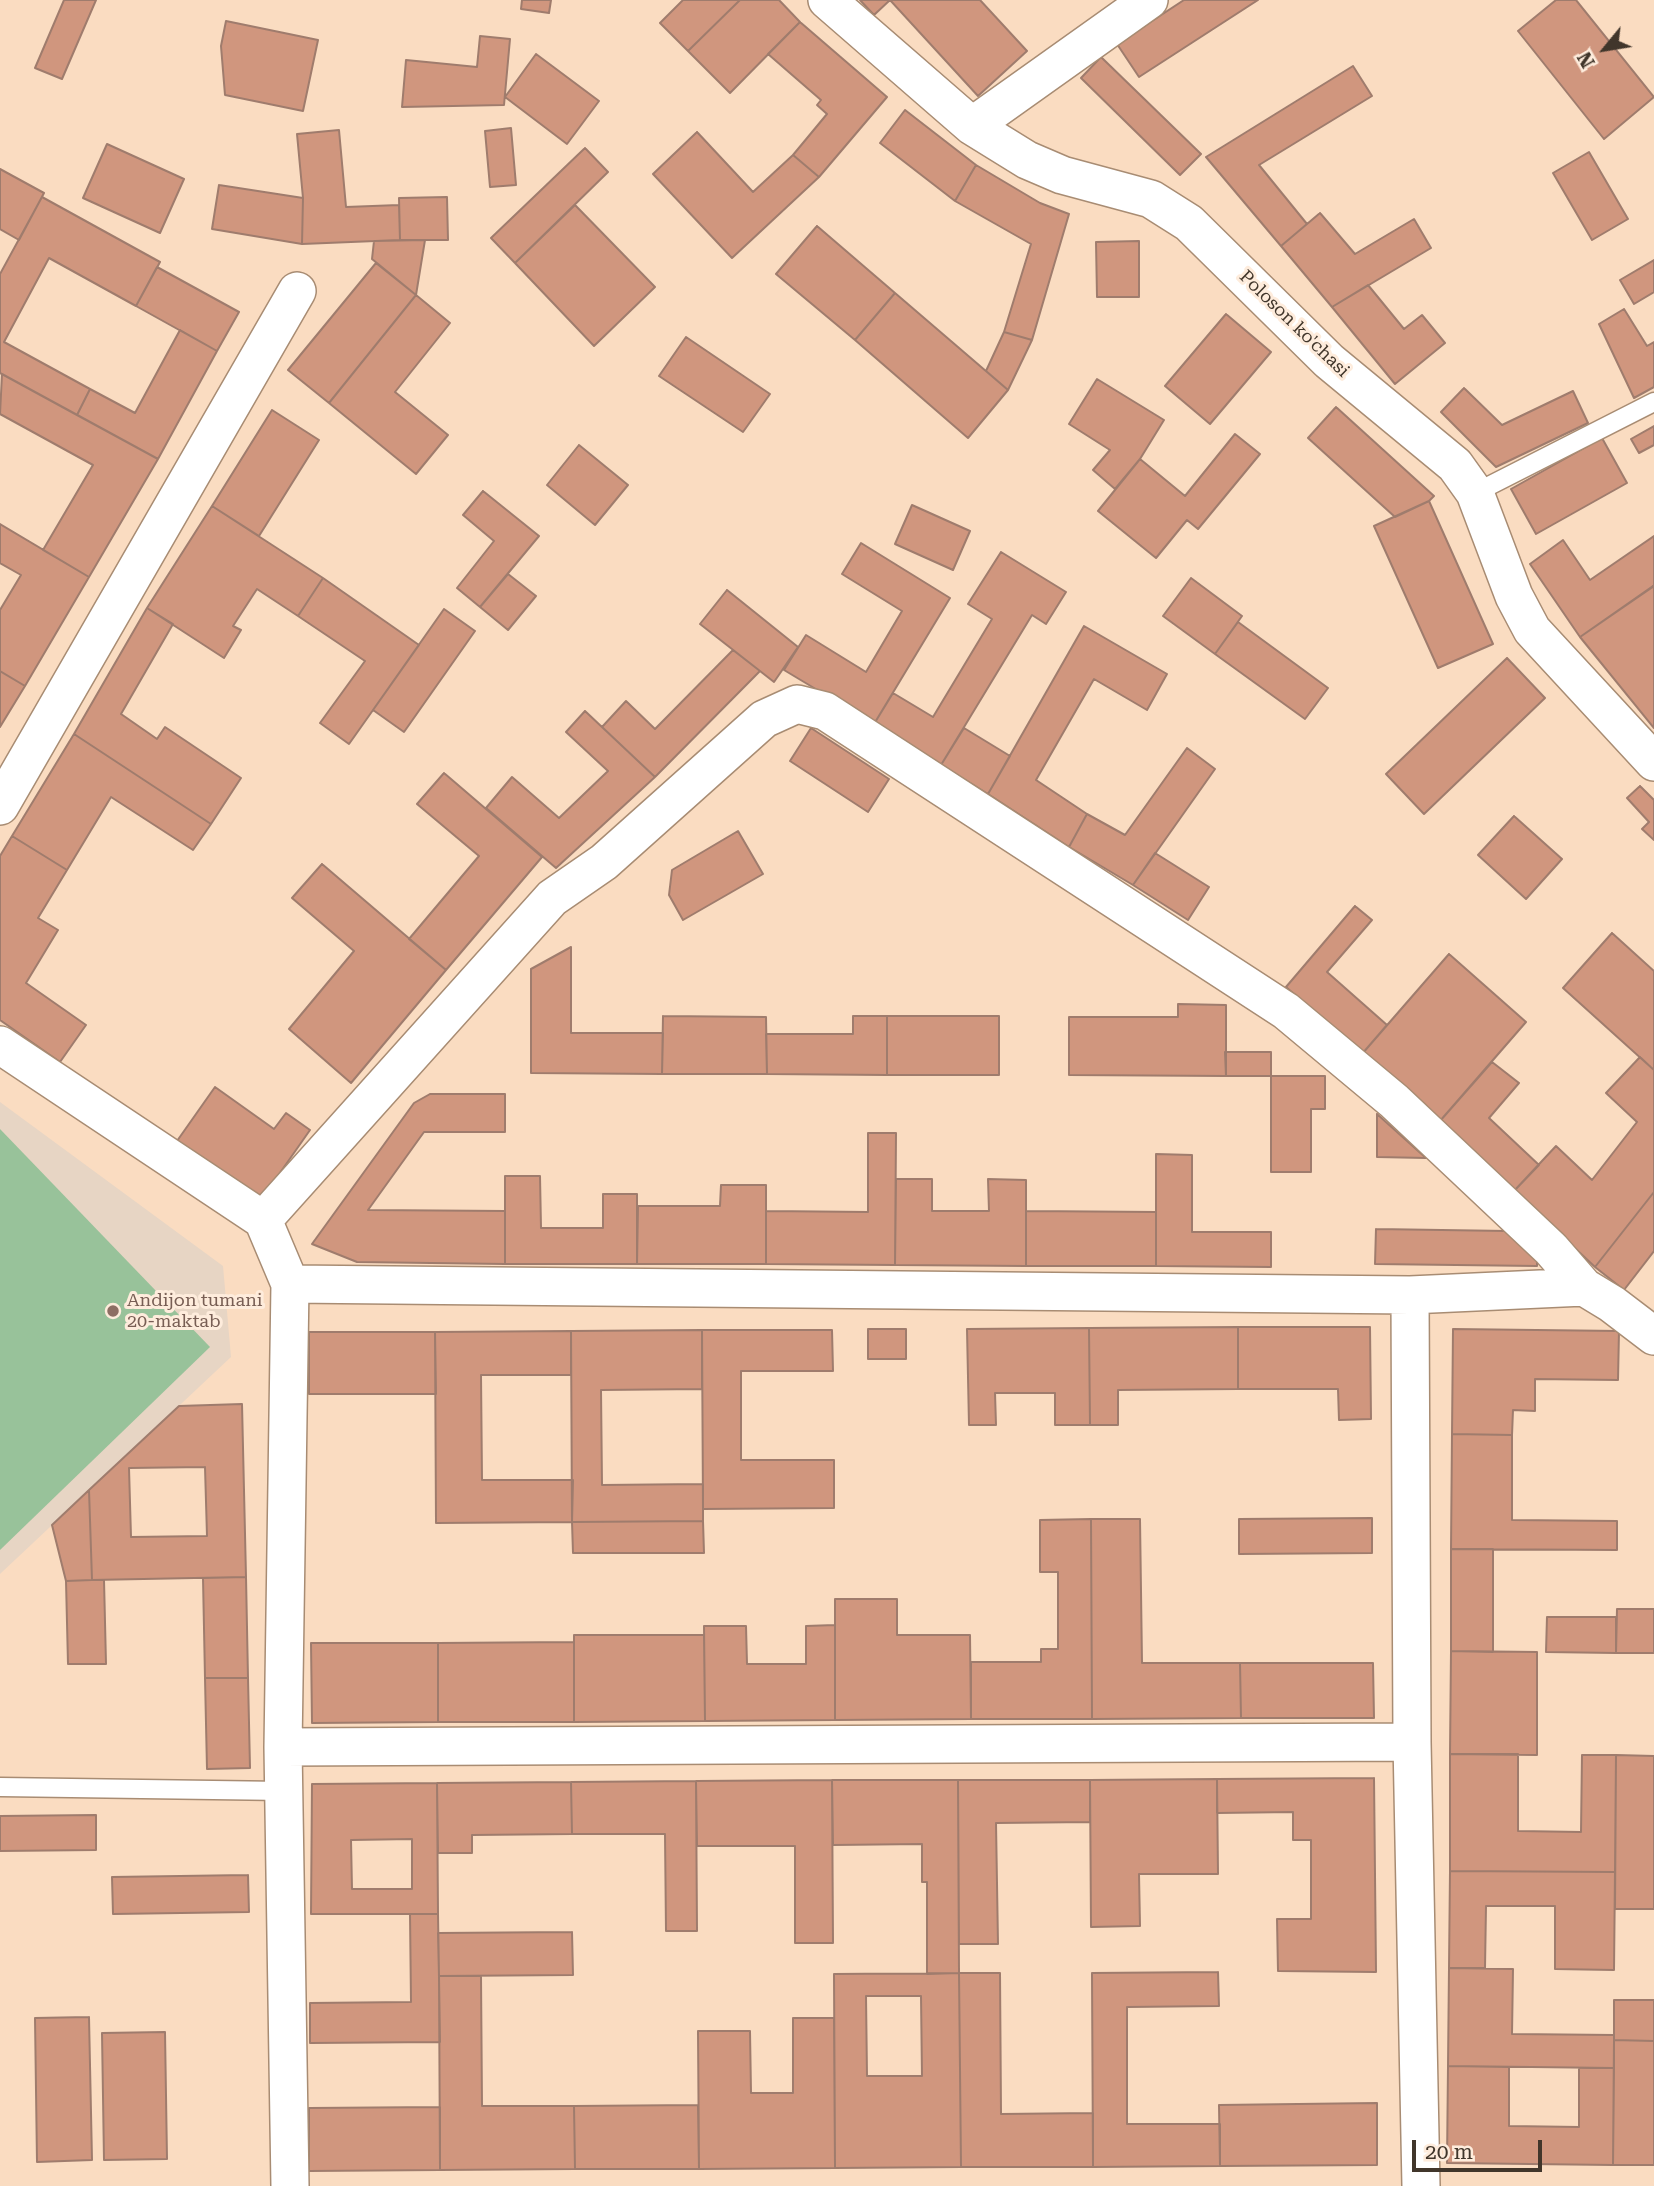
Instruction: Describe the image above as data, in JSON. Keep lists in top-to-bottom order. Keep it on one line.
{"streets":{"street":["Poloson ko'chasi"]},"places":["Andijon tumani 20-maktab"],"scale_bar":"20 m","north":"bottom left"}
